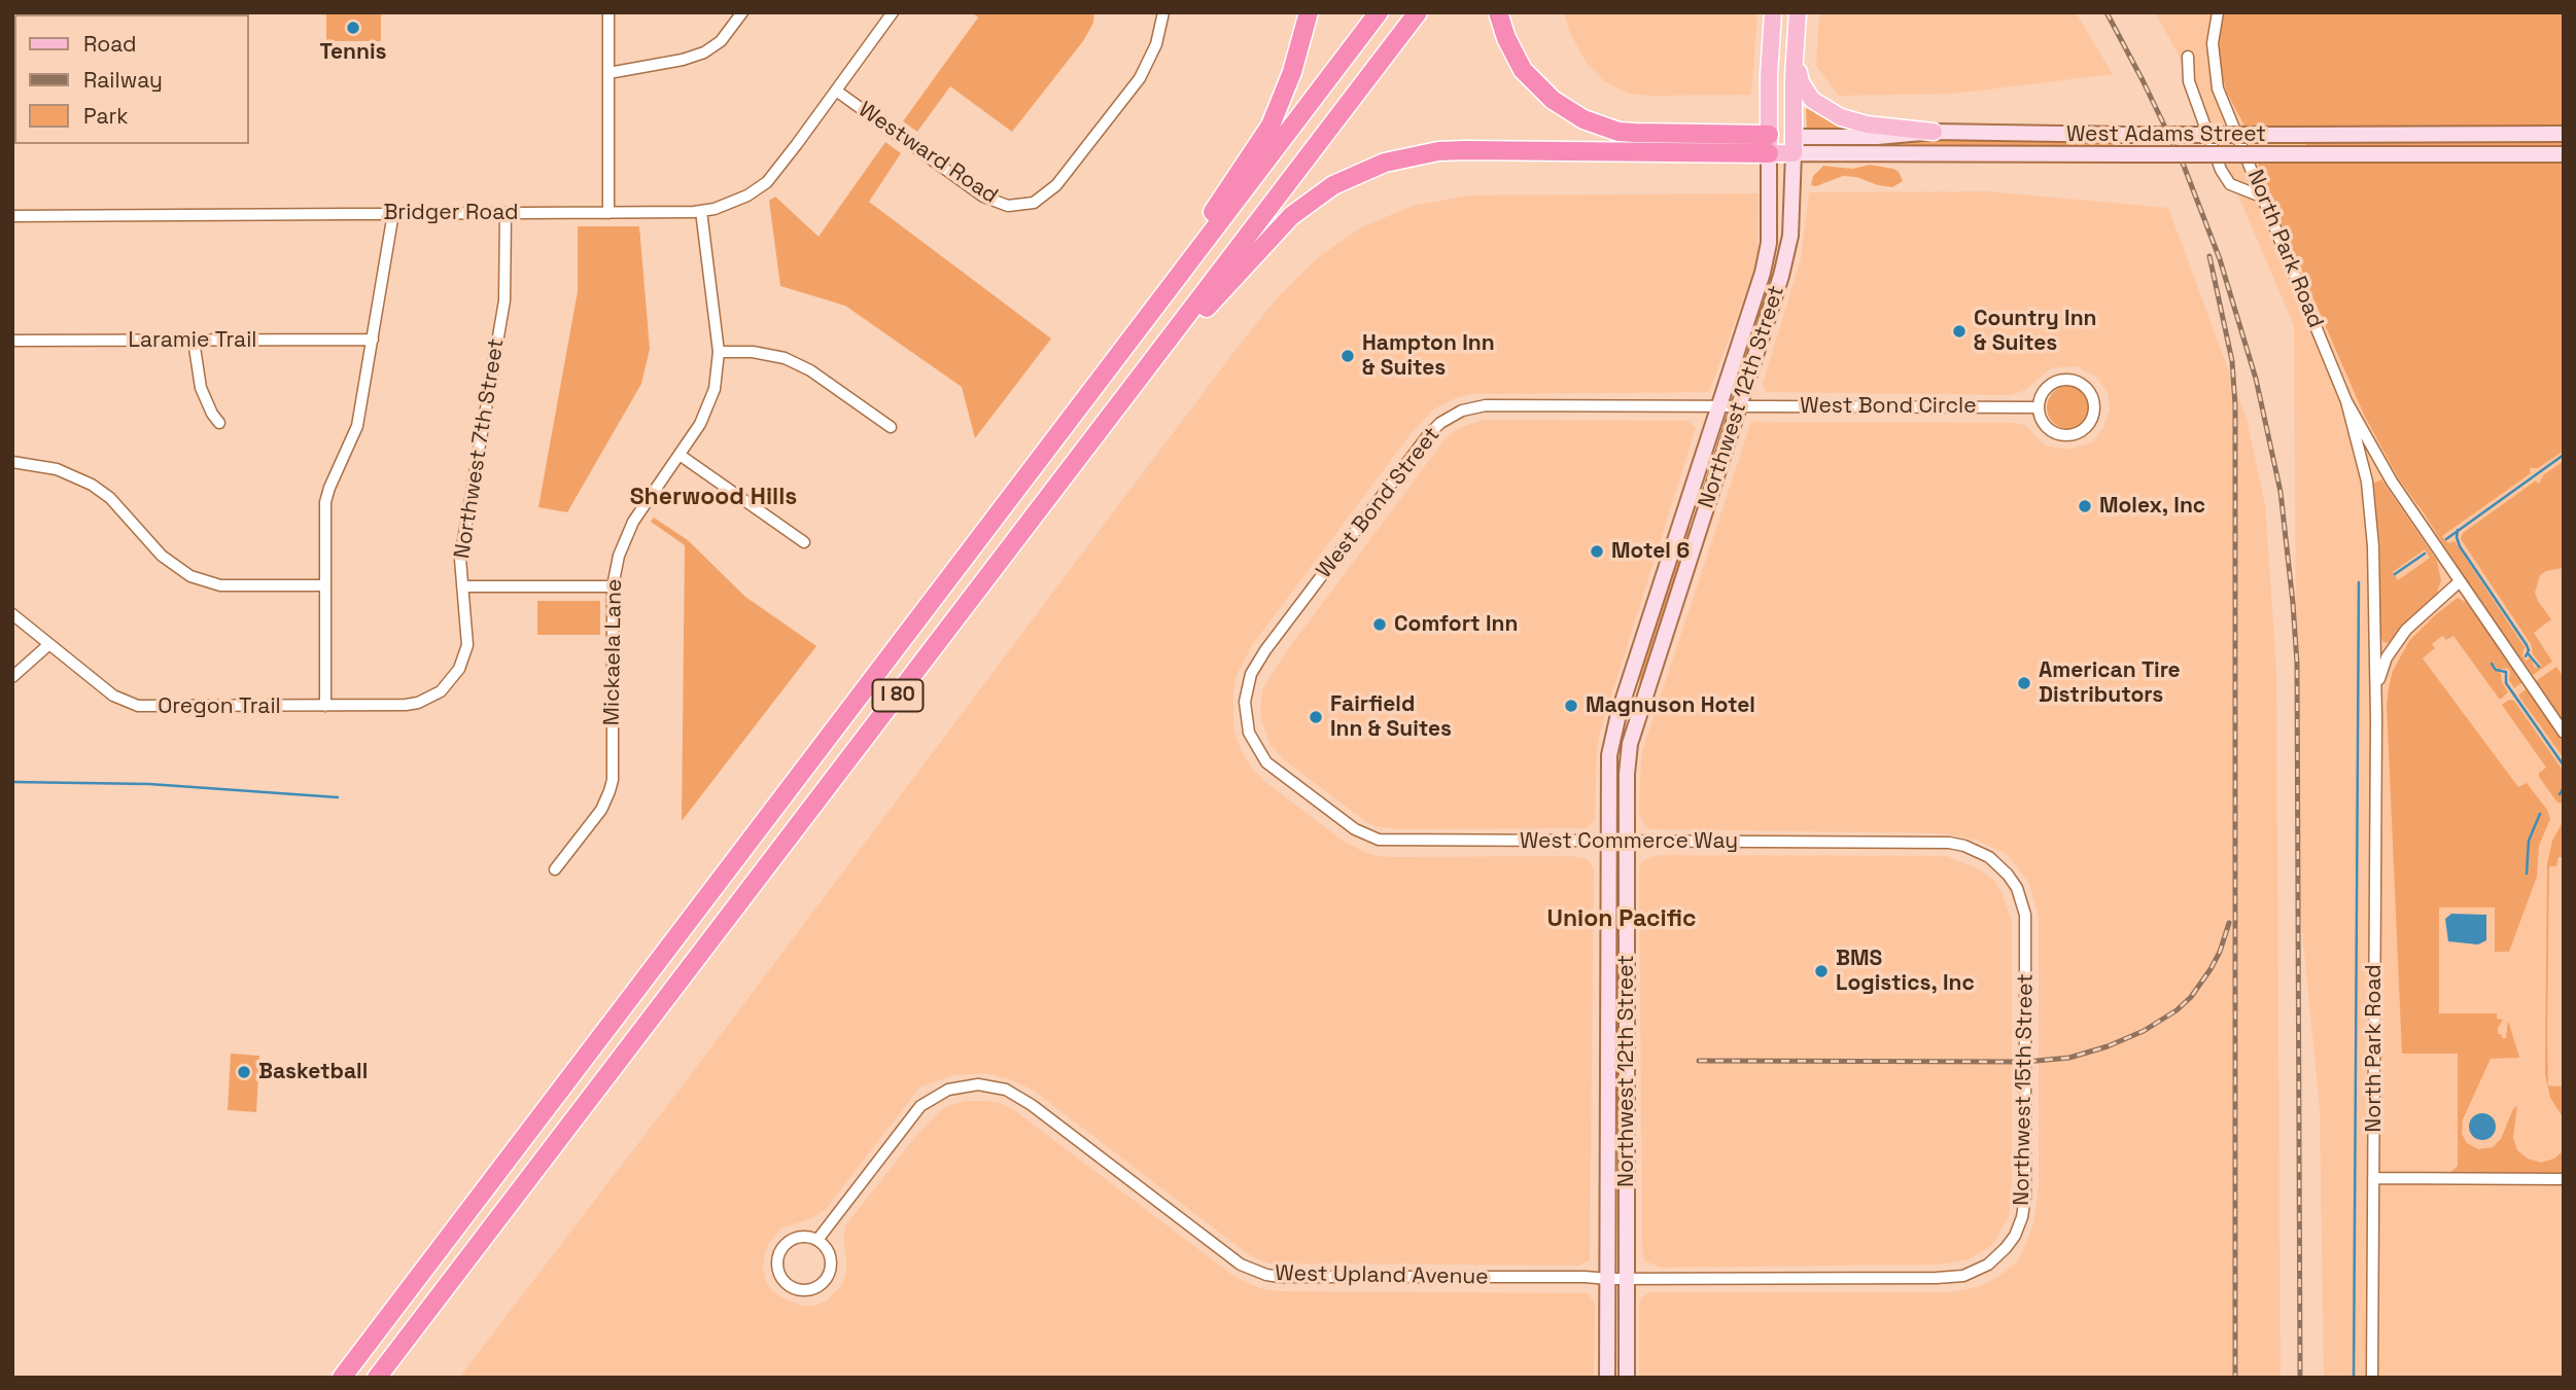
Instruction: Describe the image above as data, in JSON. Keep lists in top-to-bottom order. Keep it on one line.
{"streets":{"highway":["I 80"],"main road":["West Adams Street","Northwest 12th Street"],"street":["Westward Road","Bridger Road","North Park Road","Laramie Trail","West Bond Circle","Northwest 7th Street","West Bond Street","Mickaela Lane","Oregon Trail","West Commerce Way","Northwest 15th Street","West Upland Avenue"]},"crossings":[["West Adams Street","Northwest 12th Street"],["Westward Road","Bridger Road"],["Bridger Road","Northwest 7th Street"],["Bridger Road","Mickaela Lane"],["Northwest 12th Street","West Bond Circle"],["Northwest 12th Street","West Bond Street"],["Northwest 12th Street","West Commerce Way"],["Northwest 12th Street","West Upland Avenue"],["West Bond Circle","West Bond Street"],["Northwest 7th Street","Oregon Trail"],["West Bond Street","West Commerce Way"],["West Commerce Way","Northwest 15th Street"],["Northwest 15th Street","West Upland Avenue"]],"districts":["Sherwood Hills","Union Pacific"],"places":["Tennis","Country Inn & Suites","Hampton Inn & Suites","Molex, Inc","Motel 6","Comfort Inn","American Tire Distributors","Magnuson Hotel","Fairfield Inn & Suites","BMS Logistics, Inc","Basketball"],"legend":["Road","Railway","Park"]}
